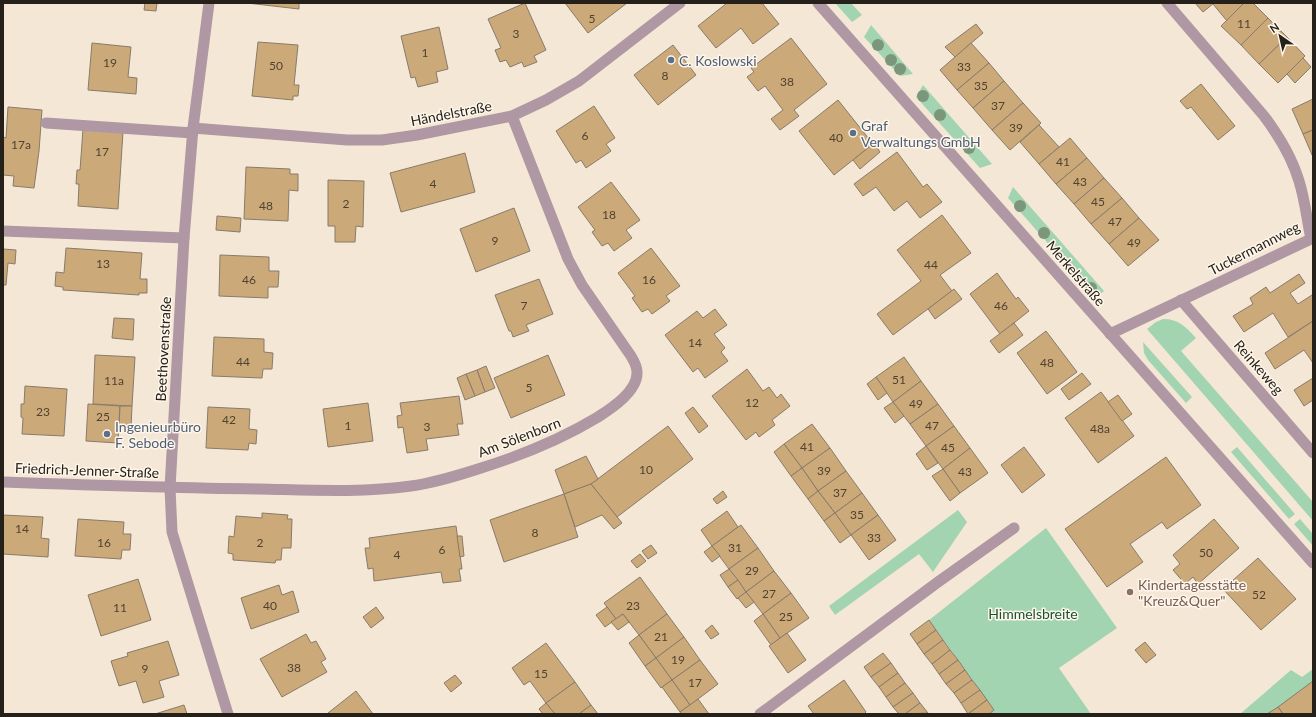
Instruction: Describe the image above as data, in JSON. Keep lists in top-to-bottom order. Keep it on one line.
{"streets":{"street":["Händelstraße","Tuckermannweg","Merkelstraße","Beethovenstraße","Reinkeweg","Am Sölenborn","Friedrich-Jenner-Straße"]},"crossings":[["Händelstraße","Beethovenstraße"],["Händelstraße","Am Sölenborn"],["Tuckermannweg","Merkelstraße"],["Tuckermannweg","Reinkeweg"],["Beethovenstraße","Am Sölenborn"],["Beethovenstraße","Friedrich-Jenner-Straße"],["Am Sölenborn","Friedrich-Jenner-Straße"]],"parks":["Himmelsbreite"],"places":["C. Koslowski","Graf Verwaltungs GmbH","Ingenieurbüro F. Sebode","Kindertagesstätte \"Kreuz&Quer\""],"house_numbers":["5","11","3","1","19","50","33","8","38","35","37","39","6","40","17a","17","41","43","4","45","2","48","18","47","9","49","13","44","46","16","7","46","14","44","48","51","11a","5","12","49","23","25","42","1","47","3","48a","41","45","10","39","43","37","35","14","8","33","16","2","31","6","50","4","29","27","52","40","23","11","25","21","19","38","9","15","17"],"north":"top left"}
